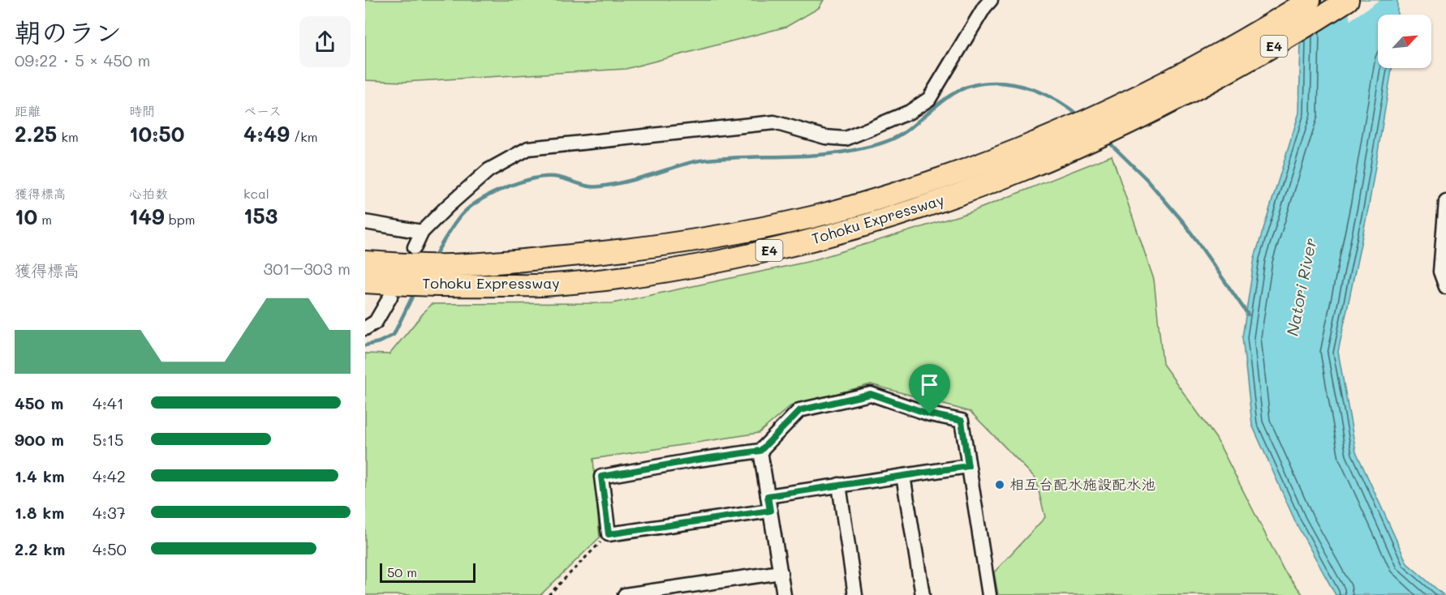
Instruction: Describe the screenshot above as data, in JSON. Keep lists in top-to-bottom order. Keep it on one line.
{"streets":{"highway":["E4","Tohoku Expressway"]},"water":["Natori River"],"places":["相互台配水施設配水池"],"scale_bar":"50 m","north":"top right","page":{"heading":["朝のラン","09:22 · 5 × 450 m"],"stats":[["距離","2.25 km"],["時間","10:50"],["ペース","4:49 /km"],["獲得標高","10 m"],["心拍数","149 bpm"],["kcal","153"]],"chart":["獲得標高","301–303 m"],"list":[{"name":"450 m","note":"4:41"},{"name":"900 m","note":"5:15"},{"name":"1.4 km","note":"4:42"},{"name":"1.8 km","note":"4:37"},{"name":"2.2 km","note":"4:50"}],"scale":"50 m"}}
